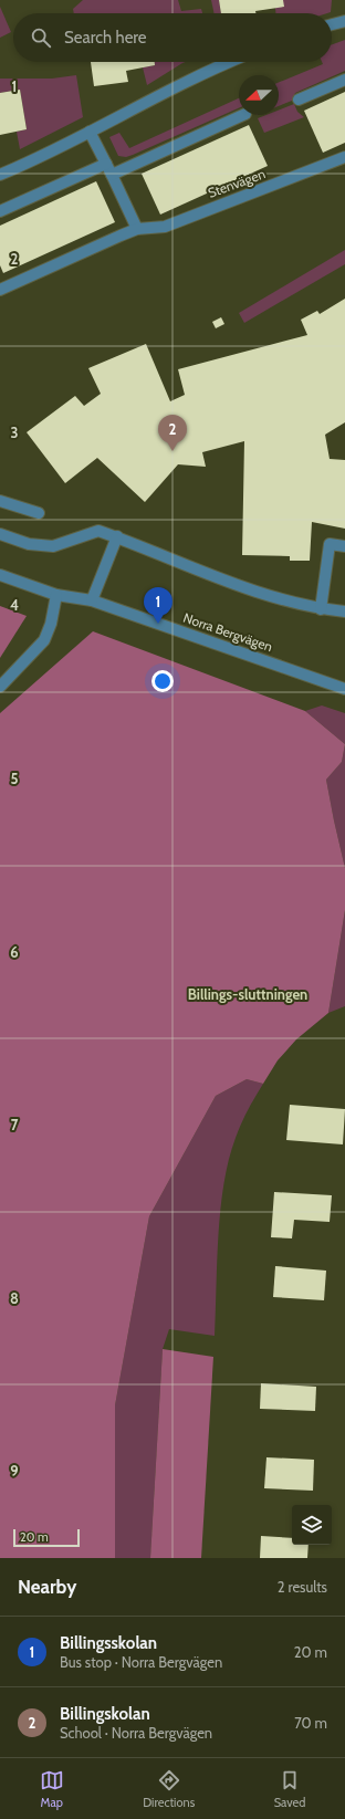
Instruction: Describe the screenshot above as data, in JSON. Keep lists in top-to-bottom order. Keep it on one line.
{"streets":{"street":["Stenvägen","Norra Bergvägen"]},"districts":["Billings-sluttningen"],"scale_bar":"20 m","north":"left","page":{"search":"Search here","pins":["2","1"],"scale":"20 m","heading":["Nearby","2 results"],"list":[{"mark":"1","name":"Billingsskolan","note":"Bus stop · Norra Bergvägen","value":"20 m"},{"mark":"2","name":"Billingskolan","note":"School · Norra Bergvägen","value":"70 m"}],"nav":["Map","Directions","Saved"]},"grid":{"rows":["1","2","3","4","5","6","7","8","9"]}}
